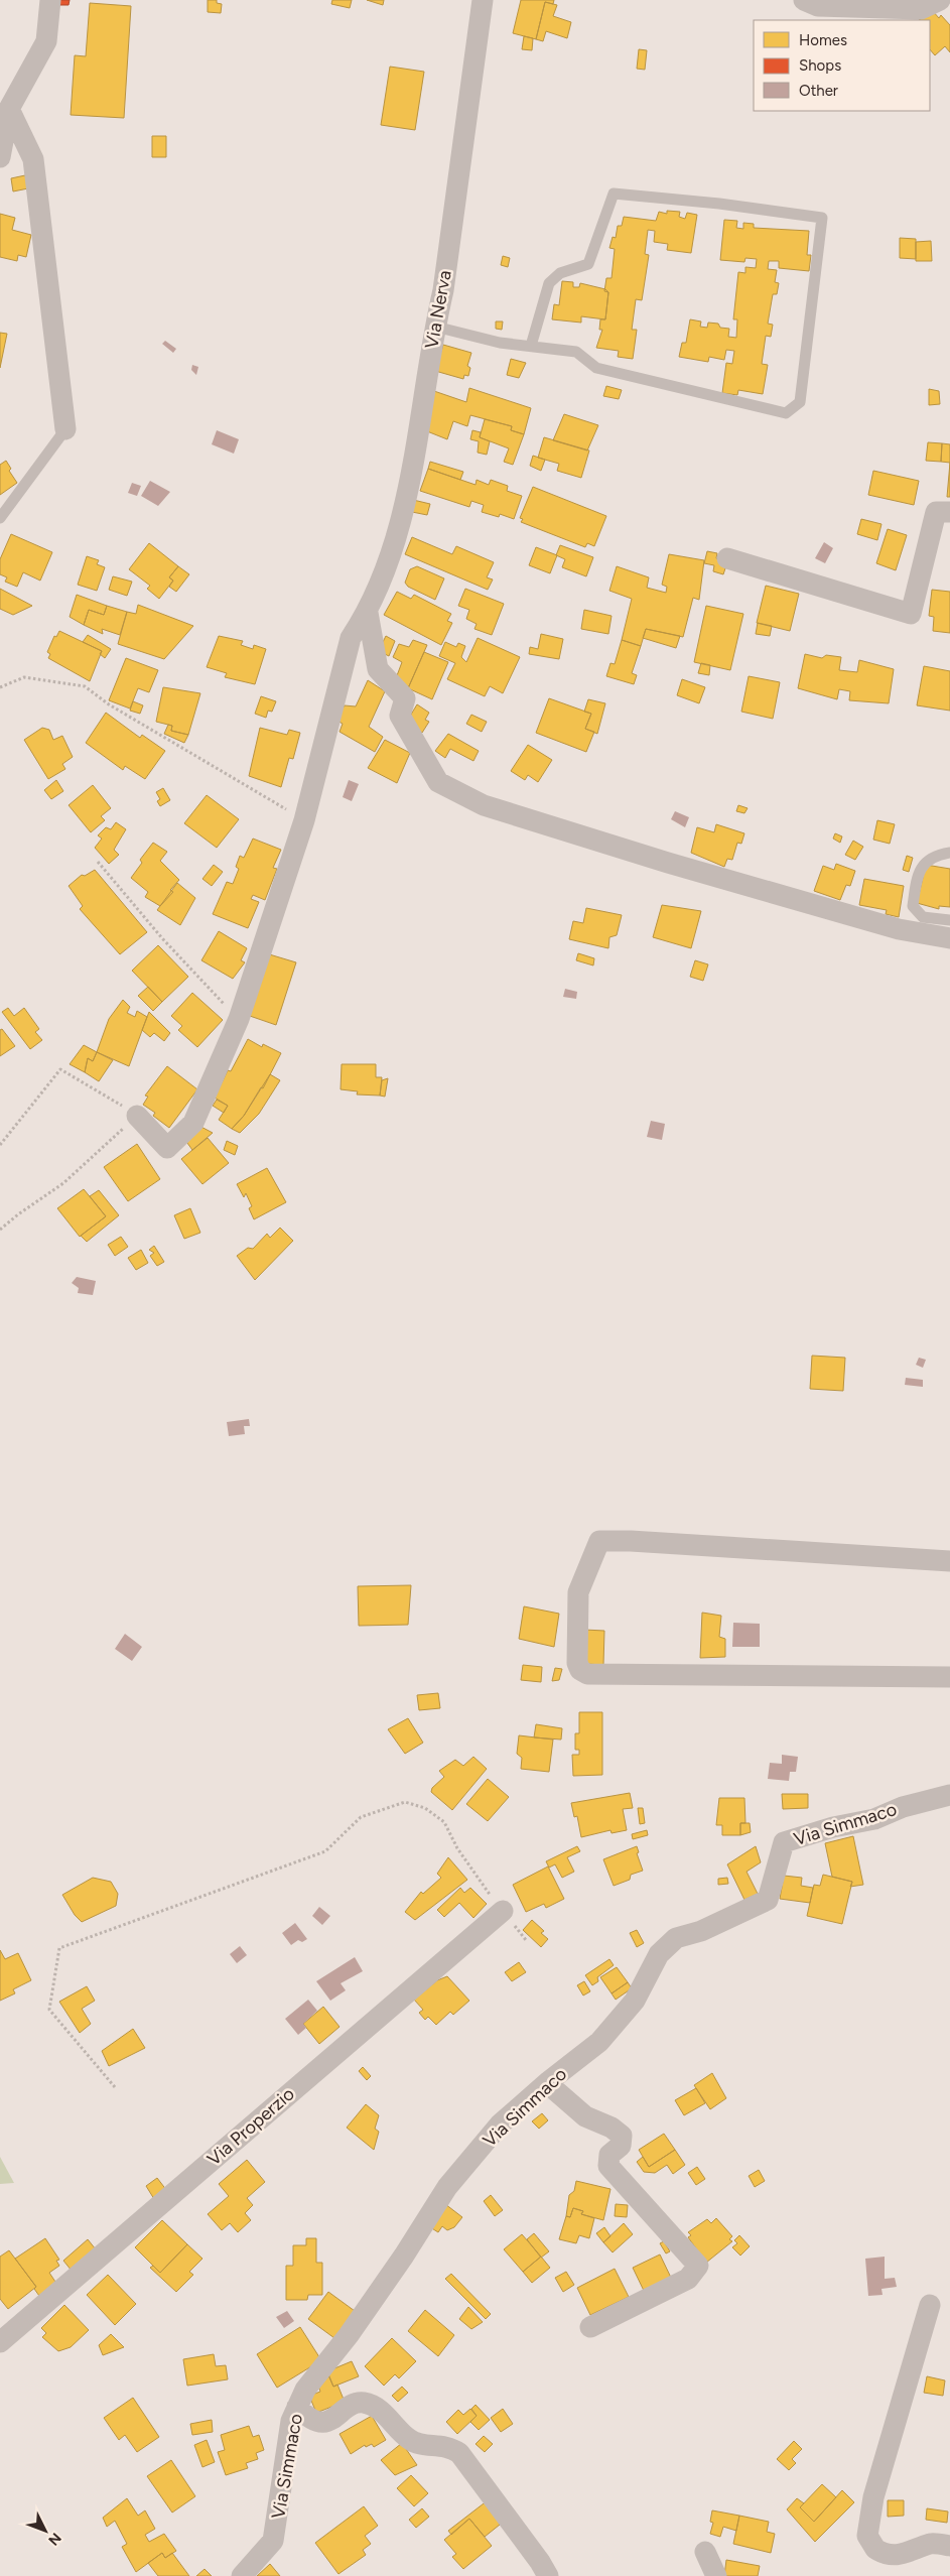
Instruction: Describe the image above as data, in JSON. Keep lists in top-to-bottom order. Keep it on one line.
{"streets":{"street":["Via Nerva","Via Simmaco","Via Properzio"]},"legend":["Homes","Shops","Other"],"north":"bottom right"}
